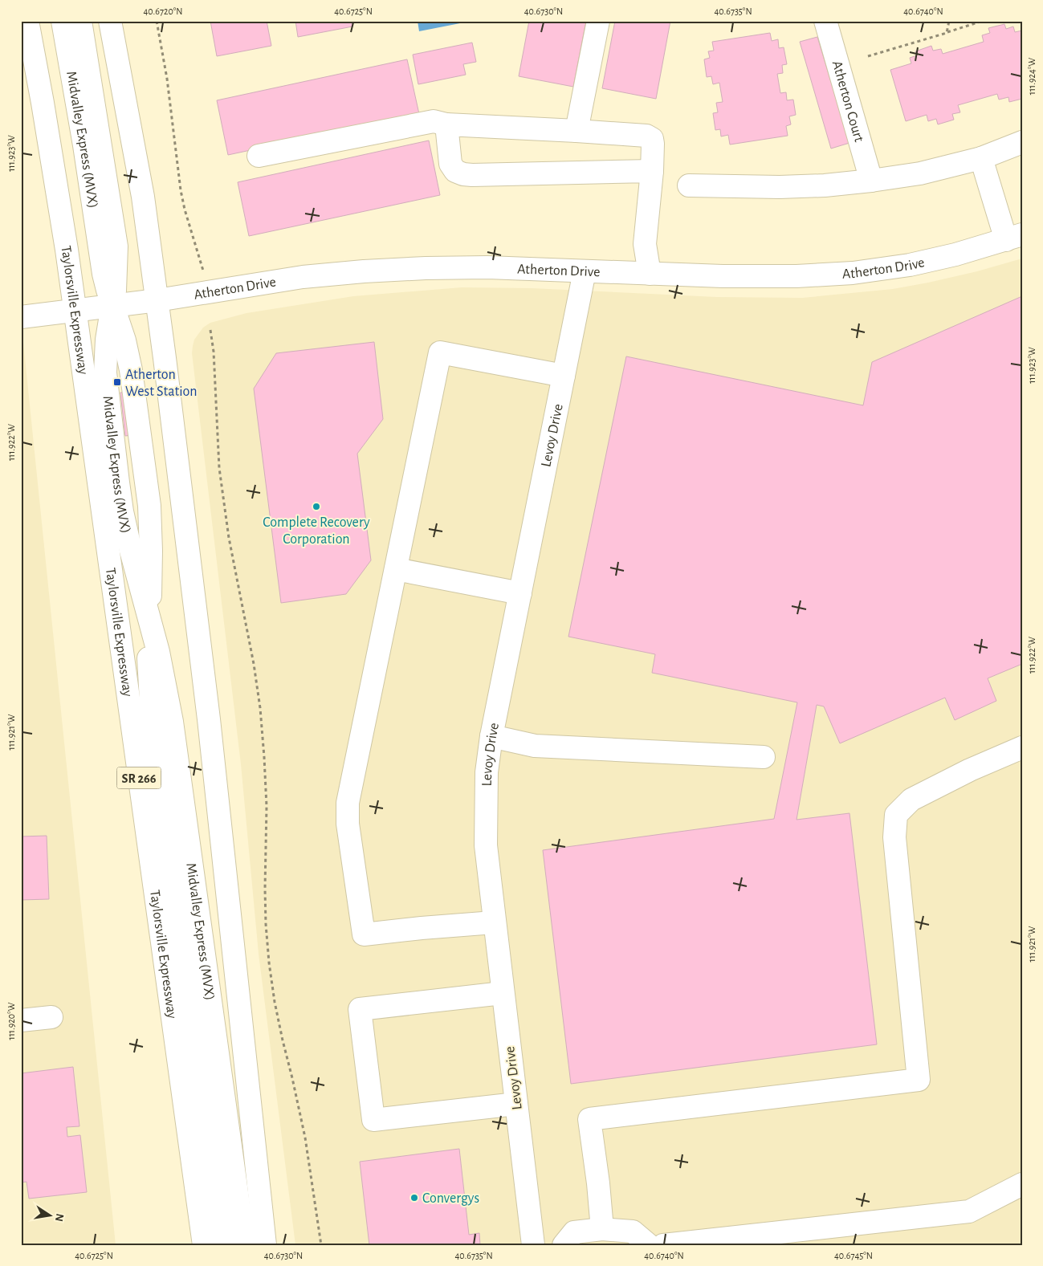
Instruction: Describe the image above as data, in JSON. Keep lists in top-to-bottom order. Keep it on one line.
{"streets":{"street":["Atherton Court","Midvalley Express (MVX)","Atherton Drive","Taylorsville Expressway","Levoy Drive","SR 266"]},"crossings":[["Midvalley Express (MVX)","Atherton Drive"],["Atherton Drive","Taylorsville Expressway"],["Atherton Drive","Levoy Drive"]],"places":{"transit":["Atherton West Station"],"other":["Complete Recovery Corporation","Convergys"]},"north":"right","coordinates":["40.6720°N","40.6725°N","40.6730°N","40.6735°N","40.6740°N","111.924°W","111.923°W","111.922°W","111.921°W","111.920°W","40.6745°N"]}
